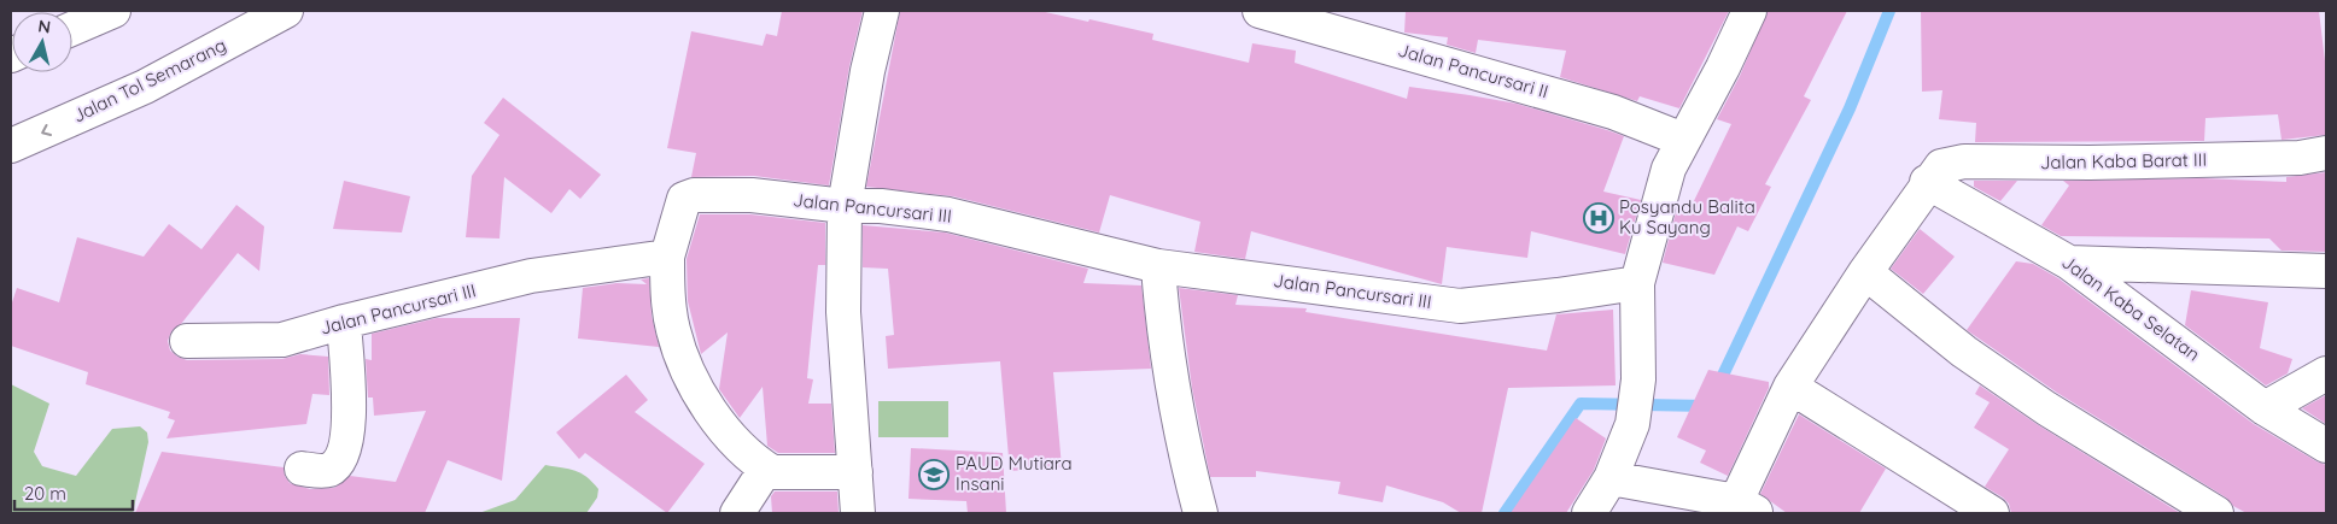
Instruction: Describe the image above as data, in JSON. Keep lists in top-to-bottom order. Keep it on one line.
{"streets":{"main road":["Jalan Pancursari II","Jalan Tol Semarang","Jalan Kaba Barat III","Jalan Pancursari III","Jalan Kaba Selatan"]},"crossings":[["Jalan Kaba Barat III","Jalan Kaba Selatan"]],"one_way":["Jalan Tol Semarang"],"places":{"hospital":["Posyandu Balita Ku Sayang"],"school or university":["PAUD Mutiara Insani"]},"scale_bar":"20 m","north":"top"}
